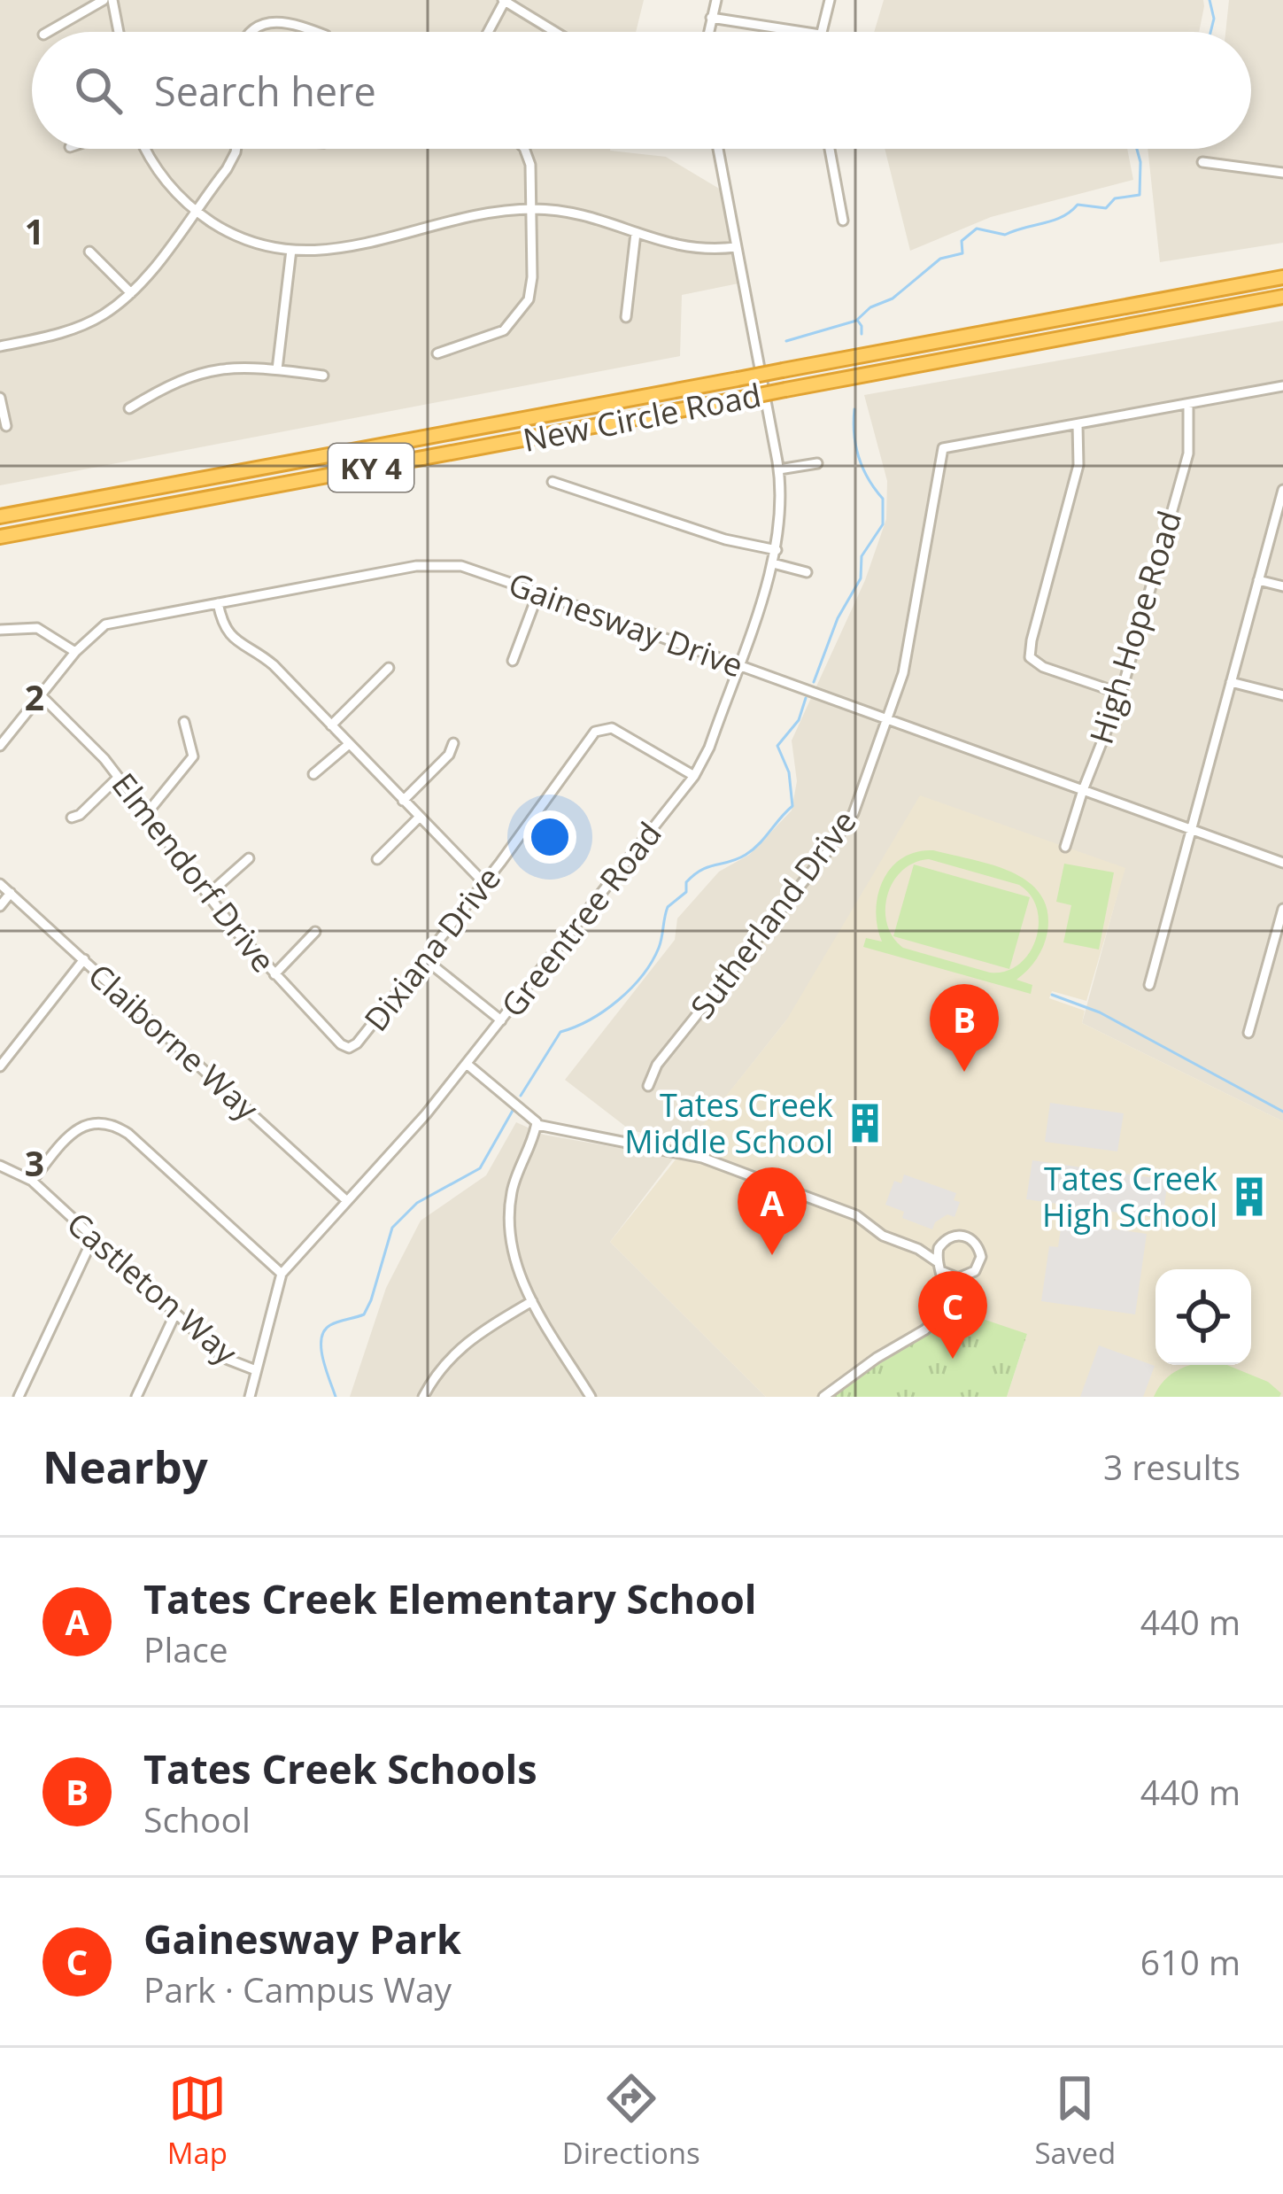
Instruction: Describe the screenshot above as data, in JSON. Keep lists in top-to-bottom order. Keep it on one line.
{"streets":{"highway":["New Circle Road","KY 4"],"street":["Gainesway Drive","High Hope Road","Elmendorf Drive","Sutherland Drive","Greentree Road","Dixiana Drive","Claiborne Way","Castleton Way"]},"crossings":[["Gainesway Drive","High Hope Road"],["Gainesway Drive","Elmendorf Drive"],["Gainesway Drive","Sutherland Drive"],["Gainesway Drive","Greentree Road"],["High Hope Road","Sutherland Drive"],["Elmendorf Drive","Dixiana Drive"],["Greentree Road","Dixiana Drive"],["Greentree Road","Claiborne Way"],["Greentree Road","Castleton Way"]],"places":{"building":["Tates Creek Middle School","Tates Creek High School"]},"page":{"search":"Search here","pins":["B","A","C"],"heading":["Nearby","3 results"],"list":[{"mark":"A","name":"Tates Creek Elementary School","note":"Place","value":"440 m"},{"mark":"B","name":"Tates Creek Schools","note":"School","value":"440 m"},{"mark":"C","name":"Gainesway Park","note":"Park · Campus Way","value":"610 m"}],"nav":["Map","Directions","Saved"]},"grid":{"rows":["1","2","3"]}}
